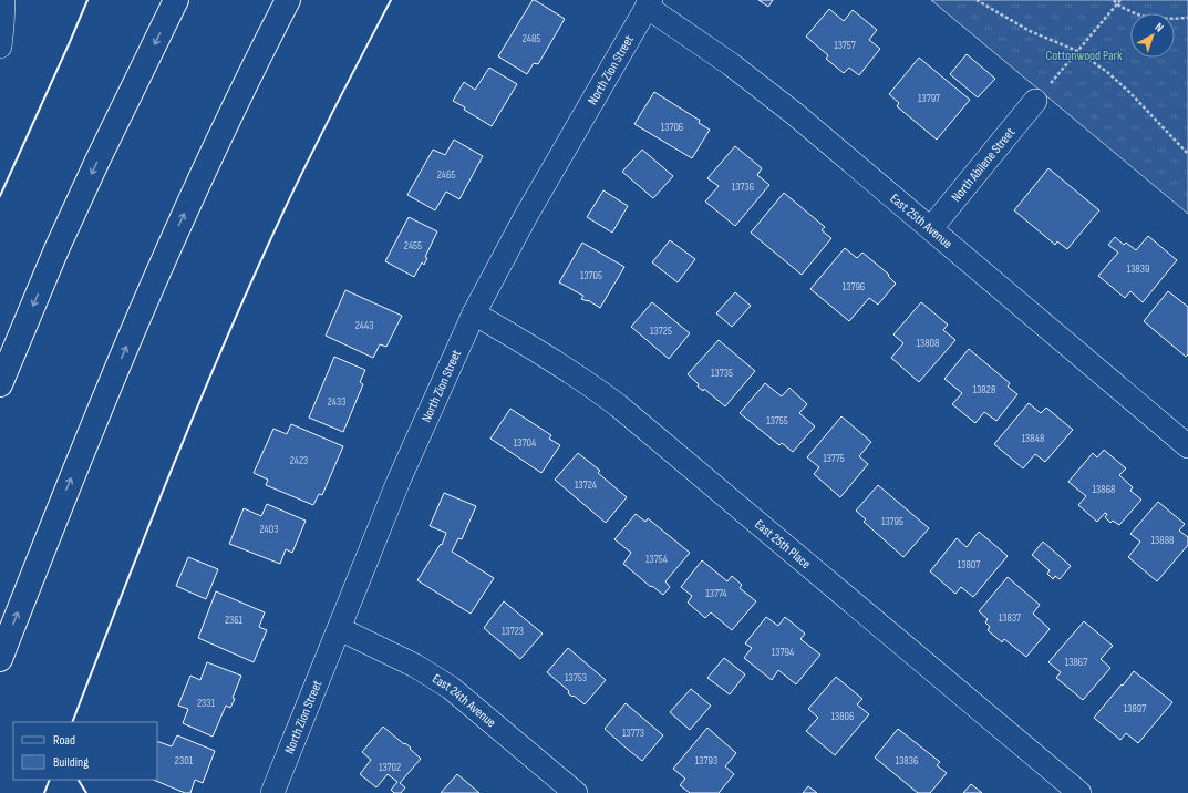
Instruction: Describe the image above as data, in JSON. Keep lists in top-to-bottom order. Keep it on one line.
{"streets":{"street":["North Zion Street","North Abilene Street","East 25th Avenue","East 25th Place","East 24th Avenue"]},"crossings":[["North Zion Street","East 25th Avenue"],["North Zion Street","East 25th Place"],["North Zion Street","East 24th Avenue"],["North Abilene Street","East 25th Avenue"]],"parks":["Cottonwood Park"],"house_numbers":["2485","13757","13797","13706","2465","13736","2455","13839","13705","13796","2443","13725","13808","13735","13828","2433","13755","13848","13704","13775","2423","13724","13868","13795","2403","13888","13754","13807","13774","13837","2361","13723","13794","13867","13753","2331","13897","13806","13773","2301","13793","13836","13702"],"legend":["Road","Building"],"north":"top right"}
